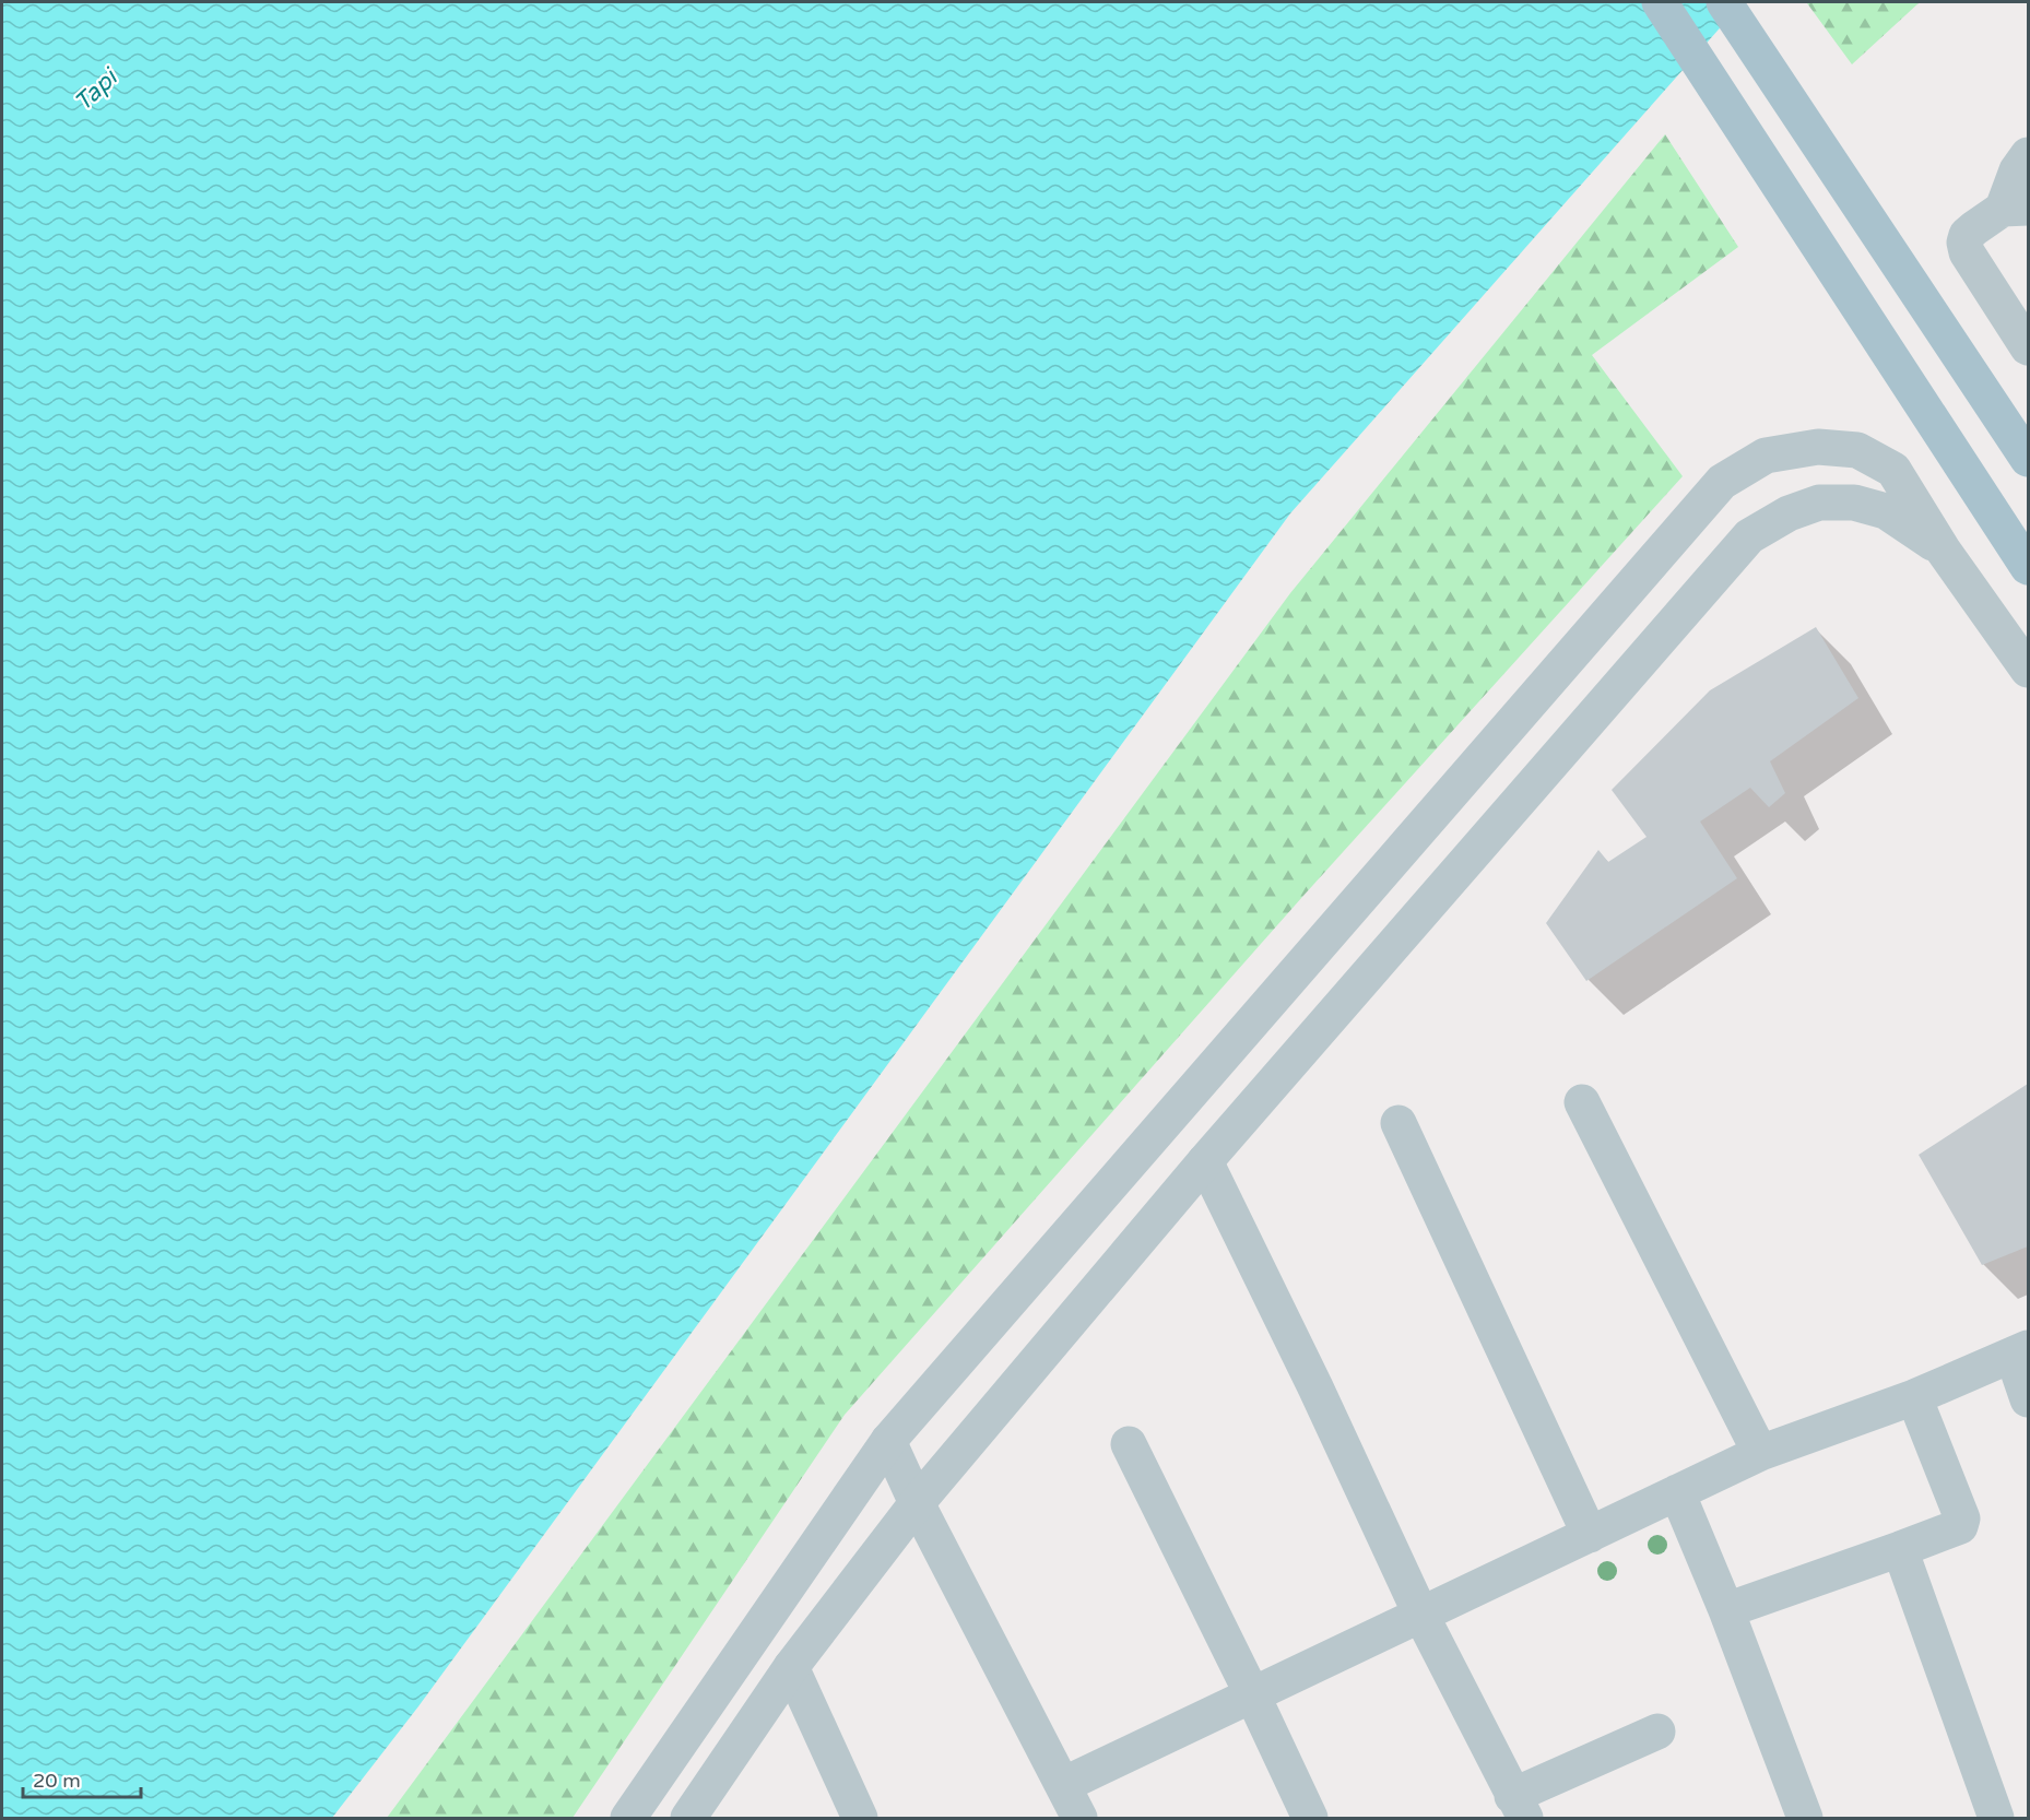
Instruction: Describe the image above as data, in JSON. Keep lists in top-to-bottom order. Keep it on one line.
{"water":["Tapi"],"scale_bar":"20 m"}
